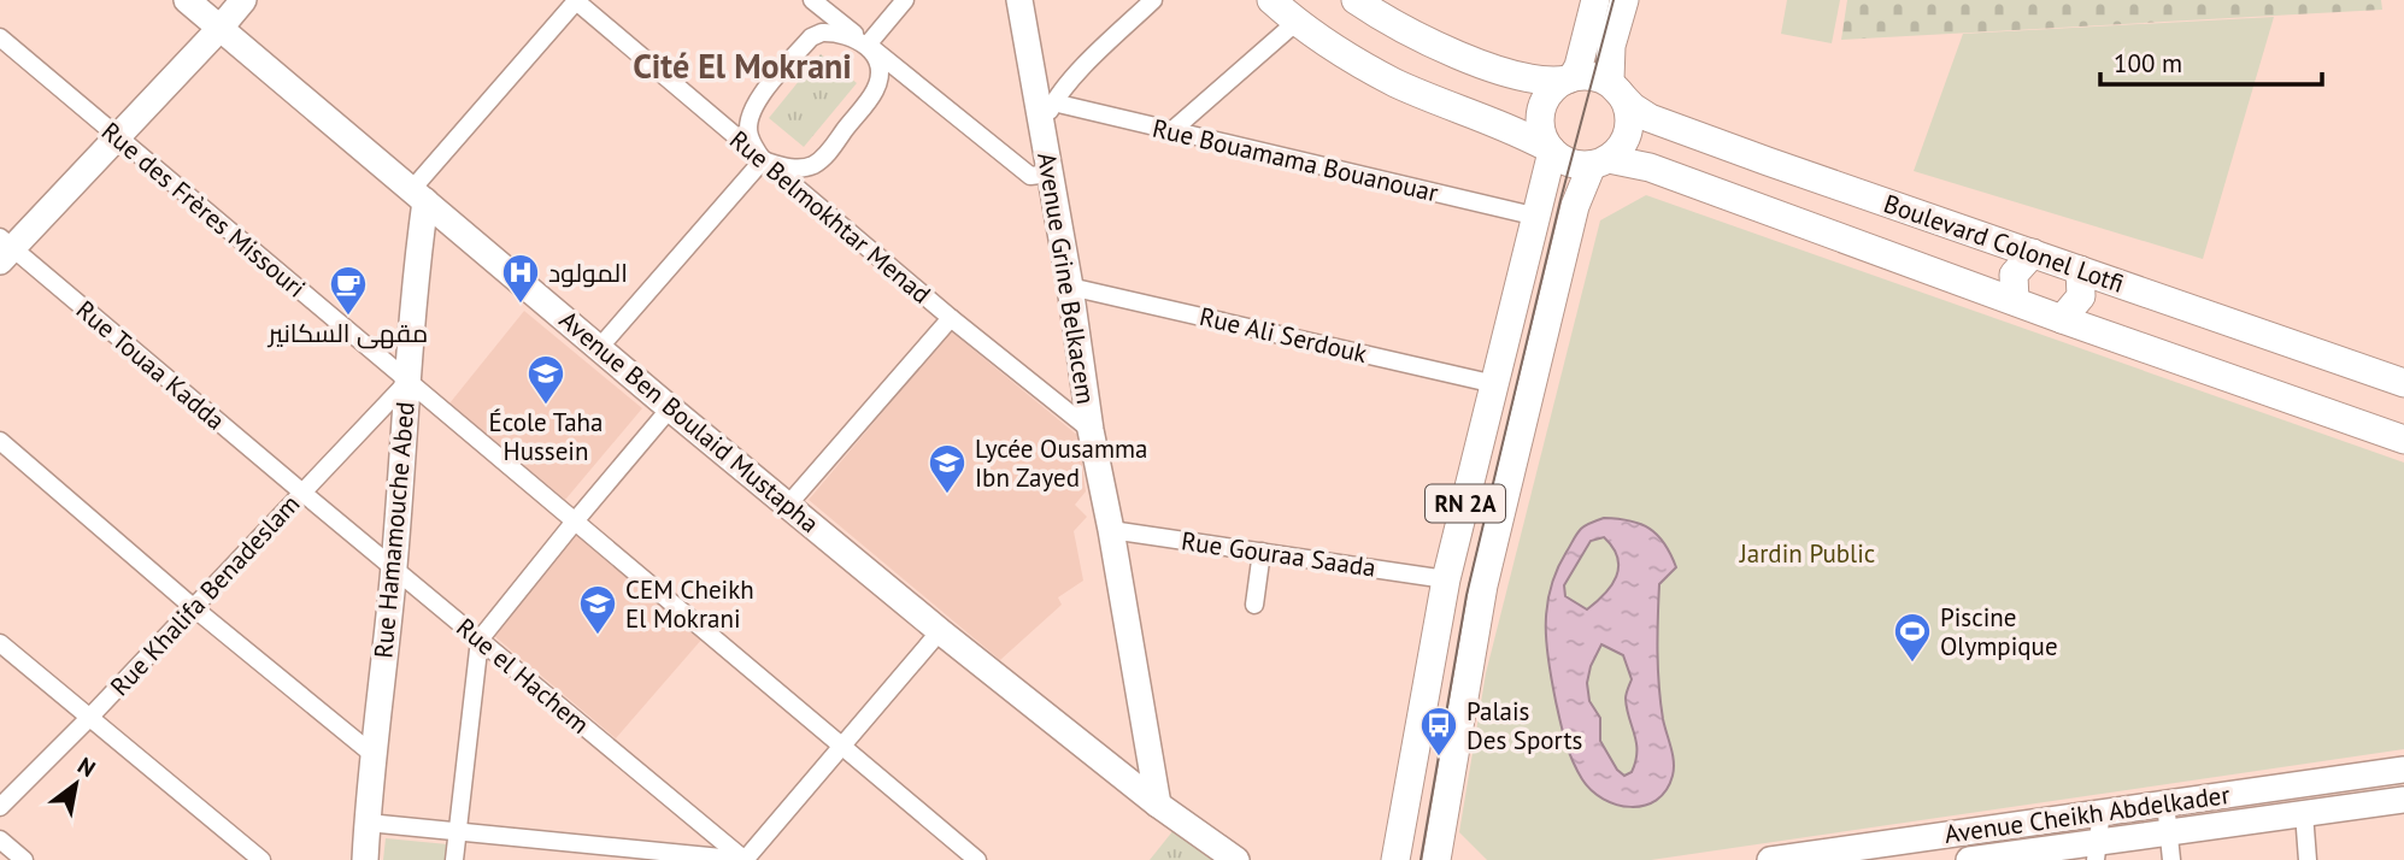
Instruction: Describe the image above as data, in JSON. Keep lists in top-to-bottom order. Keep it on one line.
{"streets":{"main road":["Boulevard Colonel Lotfi","Avenue Grine Belkacem","Avenue Ben Boulaid Mustapha","RN 2A","Rue Hamamouche Abed","Avenue Cheikh Abdelkader"],"street":["Rue Bouamama Bouanouar","Rue des Frères Missouri","Rue Belmokhtar Menad","Rue Ali Serdouk","Rue Touaa Kadda","Rue Gouraa Saada","Rue Khalifa Benadeslam","Rue el Hachem"]},"crossings":[["Rue Bouamama Bouanouar","RN 2A"],["Rue des Frères Missouri","Rue Hamamouche Abed"],["Rue des Frères Missouri","Rue Khalifa Benadeslam"],["Rue Belmokhtar Menad","Avenue Grine Belkacem"],["Boulevard Colonel Lotfi","RN 2A"],["Avenue Grine Belkacem","Rue Ali Serdouk"],["Avenue Grine Belkacem","Avenue Ben Boulaid Mustapha"],["Avenue Grine Belkacem","Rue Gouraa Saada"],["Rue Ali Serdouk","RN 2A"],["Rue Touaa Kadda","Rue Khalifa Benadeslam"],["Rue Touaa Kadda","Rue el Hachem"],["Avenue Ben Boulaid Mustapha","Rue Hamamouche Abed"],["RN 2A","Rue Gouraa Saada"],["Rue Hamamouche Abed","Rue Khalifa Benadeslam"],["Rue Hamamouche Abed","Rue el Hachem"],["Rue Khalifa Benadeslam","Rue el Hachem"]],"districts":["Cité El Mokrani"],"parks":["Jardin Public"],"places":{"hospital":["المولود"],"cafe":["مقهى السكانير"],"school or university":["École Taha Hussein","Lycée Ousamma Ibn Zayed","CEM Cheikh El Mokrani"],"sports":["Piscine Olympique"],"bus stop":["Palais Des Sports"]},"scale_bar":"100 m","north":"top right"}
